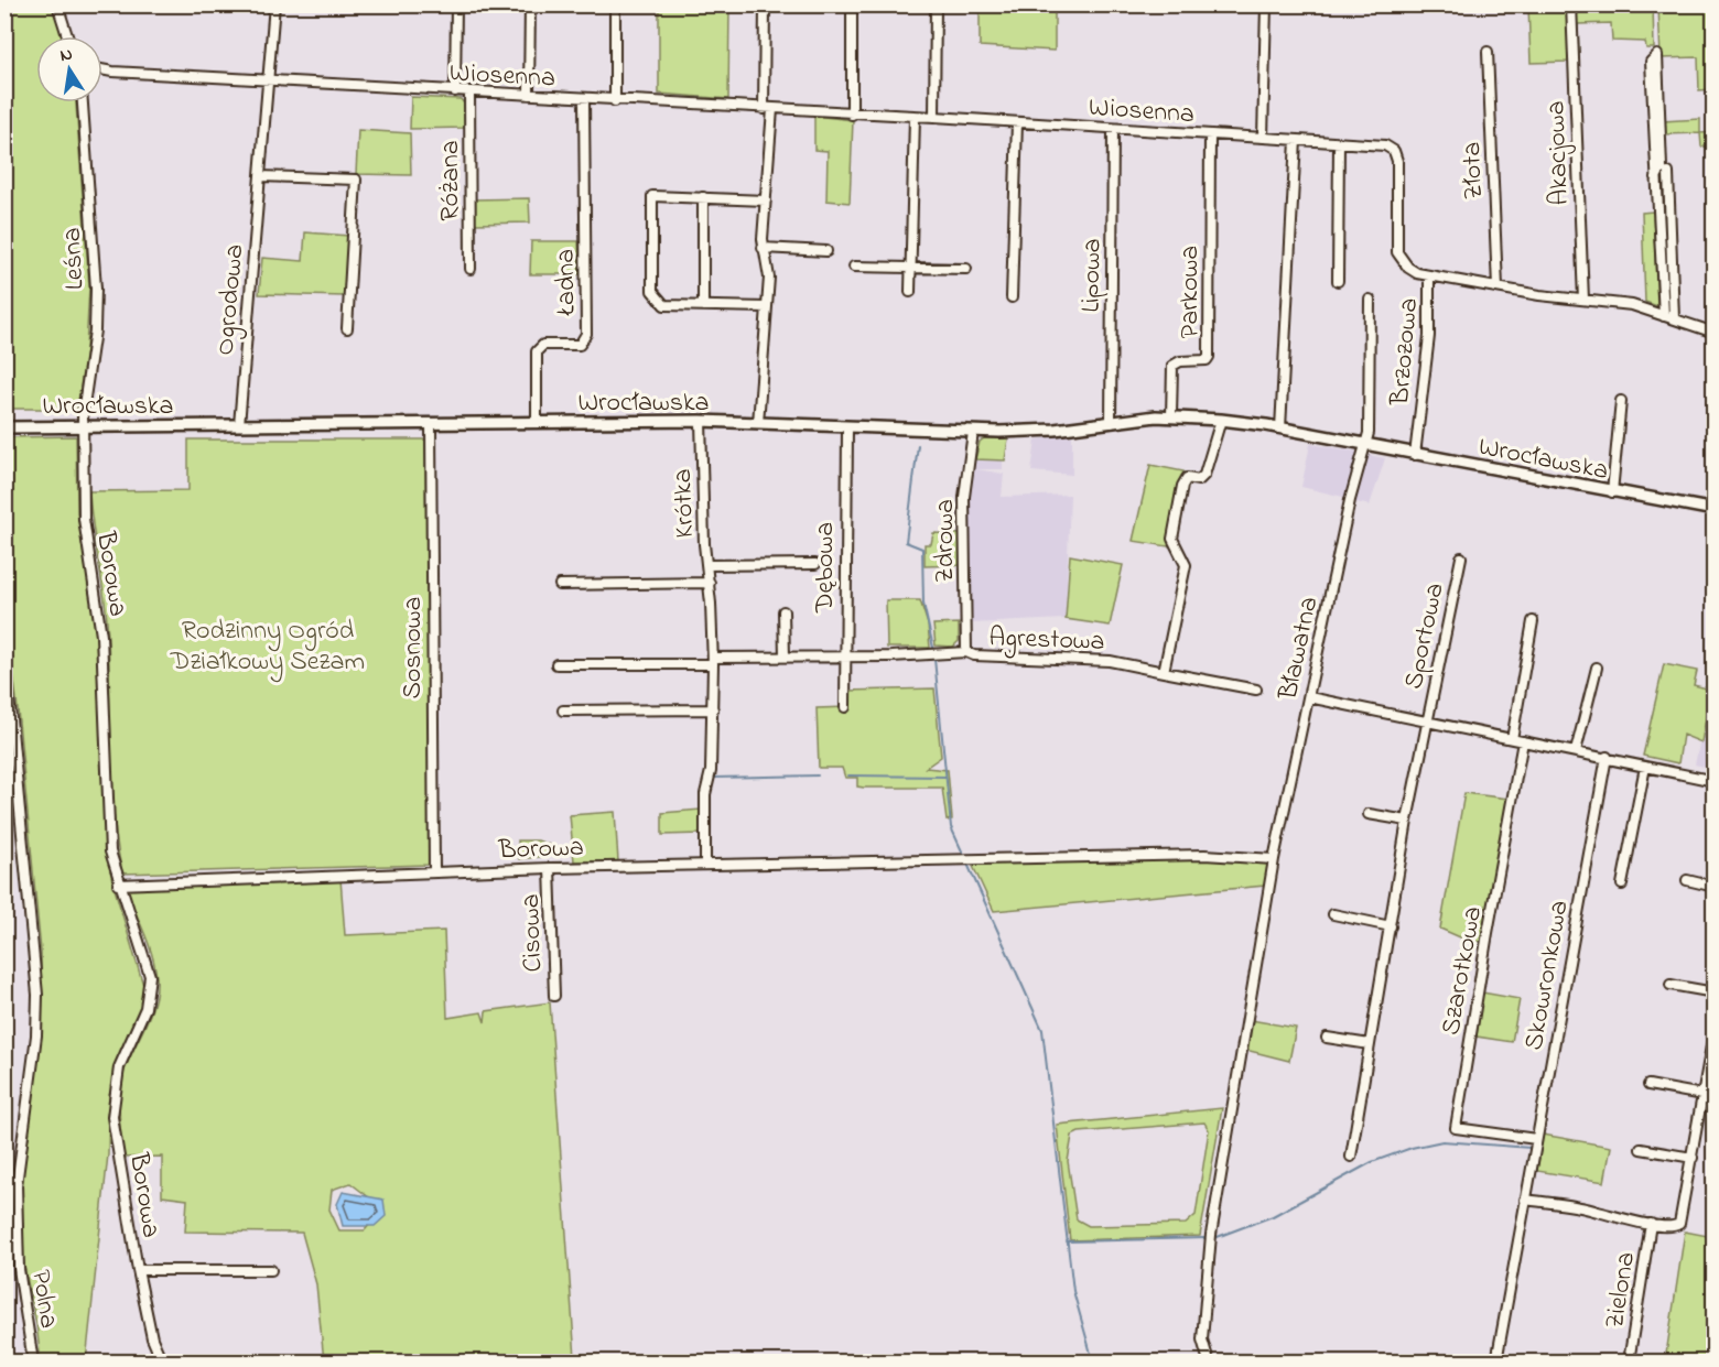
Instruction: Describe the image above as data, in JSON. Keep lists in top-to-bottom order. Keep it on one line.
{"streets":{"street":["Wiosenna","Akacjowa","Złota","Różana","Leśna","Lipowa","Ładna","Parkowa","Ogrodowa","Brzozowa","Wrocławska","Krótka","Zdrowa","Dębowa","Borowa","Sportowa","Agrestowa","Sosnowa","Bławatna","Cisowa","Szarotkowa","Skowronkowa","Zielona","Polna"]},"crossings":[["Wiosenna","Różana"],["Wiosenna","Lipowa"],["Wiosenna","Ładna"],["Wiosenna","Parkowa"],["Wiosenna","Ogrodowa"],["Wiosenna","Brzozowa"],["Leśna","Wrocławska"],["Leśna","Borowa"],["Lipowa","Wrocławska"],["Ładna","Wrocławska"],["Parkowa","Wrocławska"],["Ogrodowa","Wrocławska"],["Brzozowa","Wrocławska"],["Wrocławska","Krótka"],["Wrocławska","Zdrowa"],["Wrocławska","Dębowa"],["Wrocławska","Borowa"],["Wrocławska","Sosnowa"],["Wrocławska","Bławatna"],["Krótka","Borowa"],["Zdrowa","Agrestowa"],["Dębowa","Agrestowa"],["Borowa","Sosnowa"],["Borowa","Bławatna"],["Borowa","Cisowa"],["Sportowa","Bławatna"],["Sportowa","Szarotkowa"],["Sportowa","Skowronkowa"],["Szarotkowa","Skowronkowa"],["Skowronkowa","Zielona"]],"parks":["Rodzinny Ogród Działkowy Sezam"],"north":"top"}
